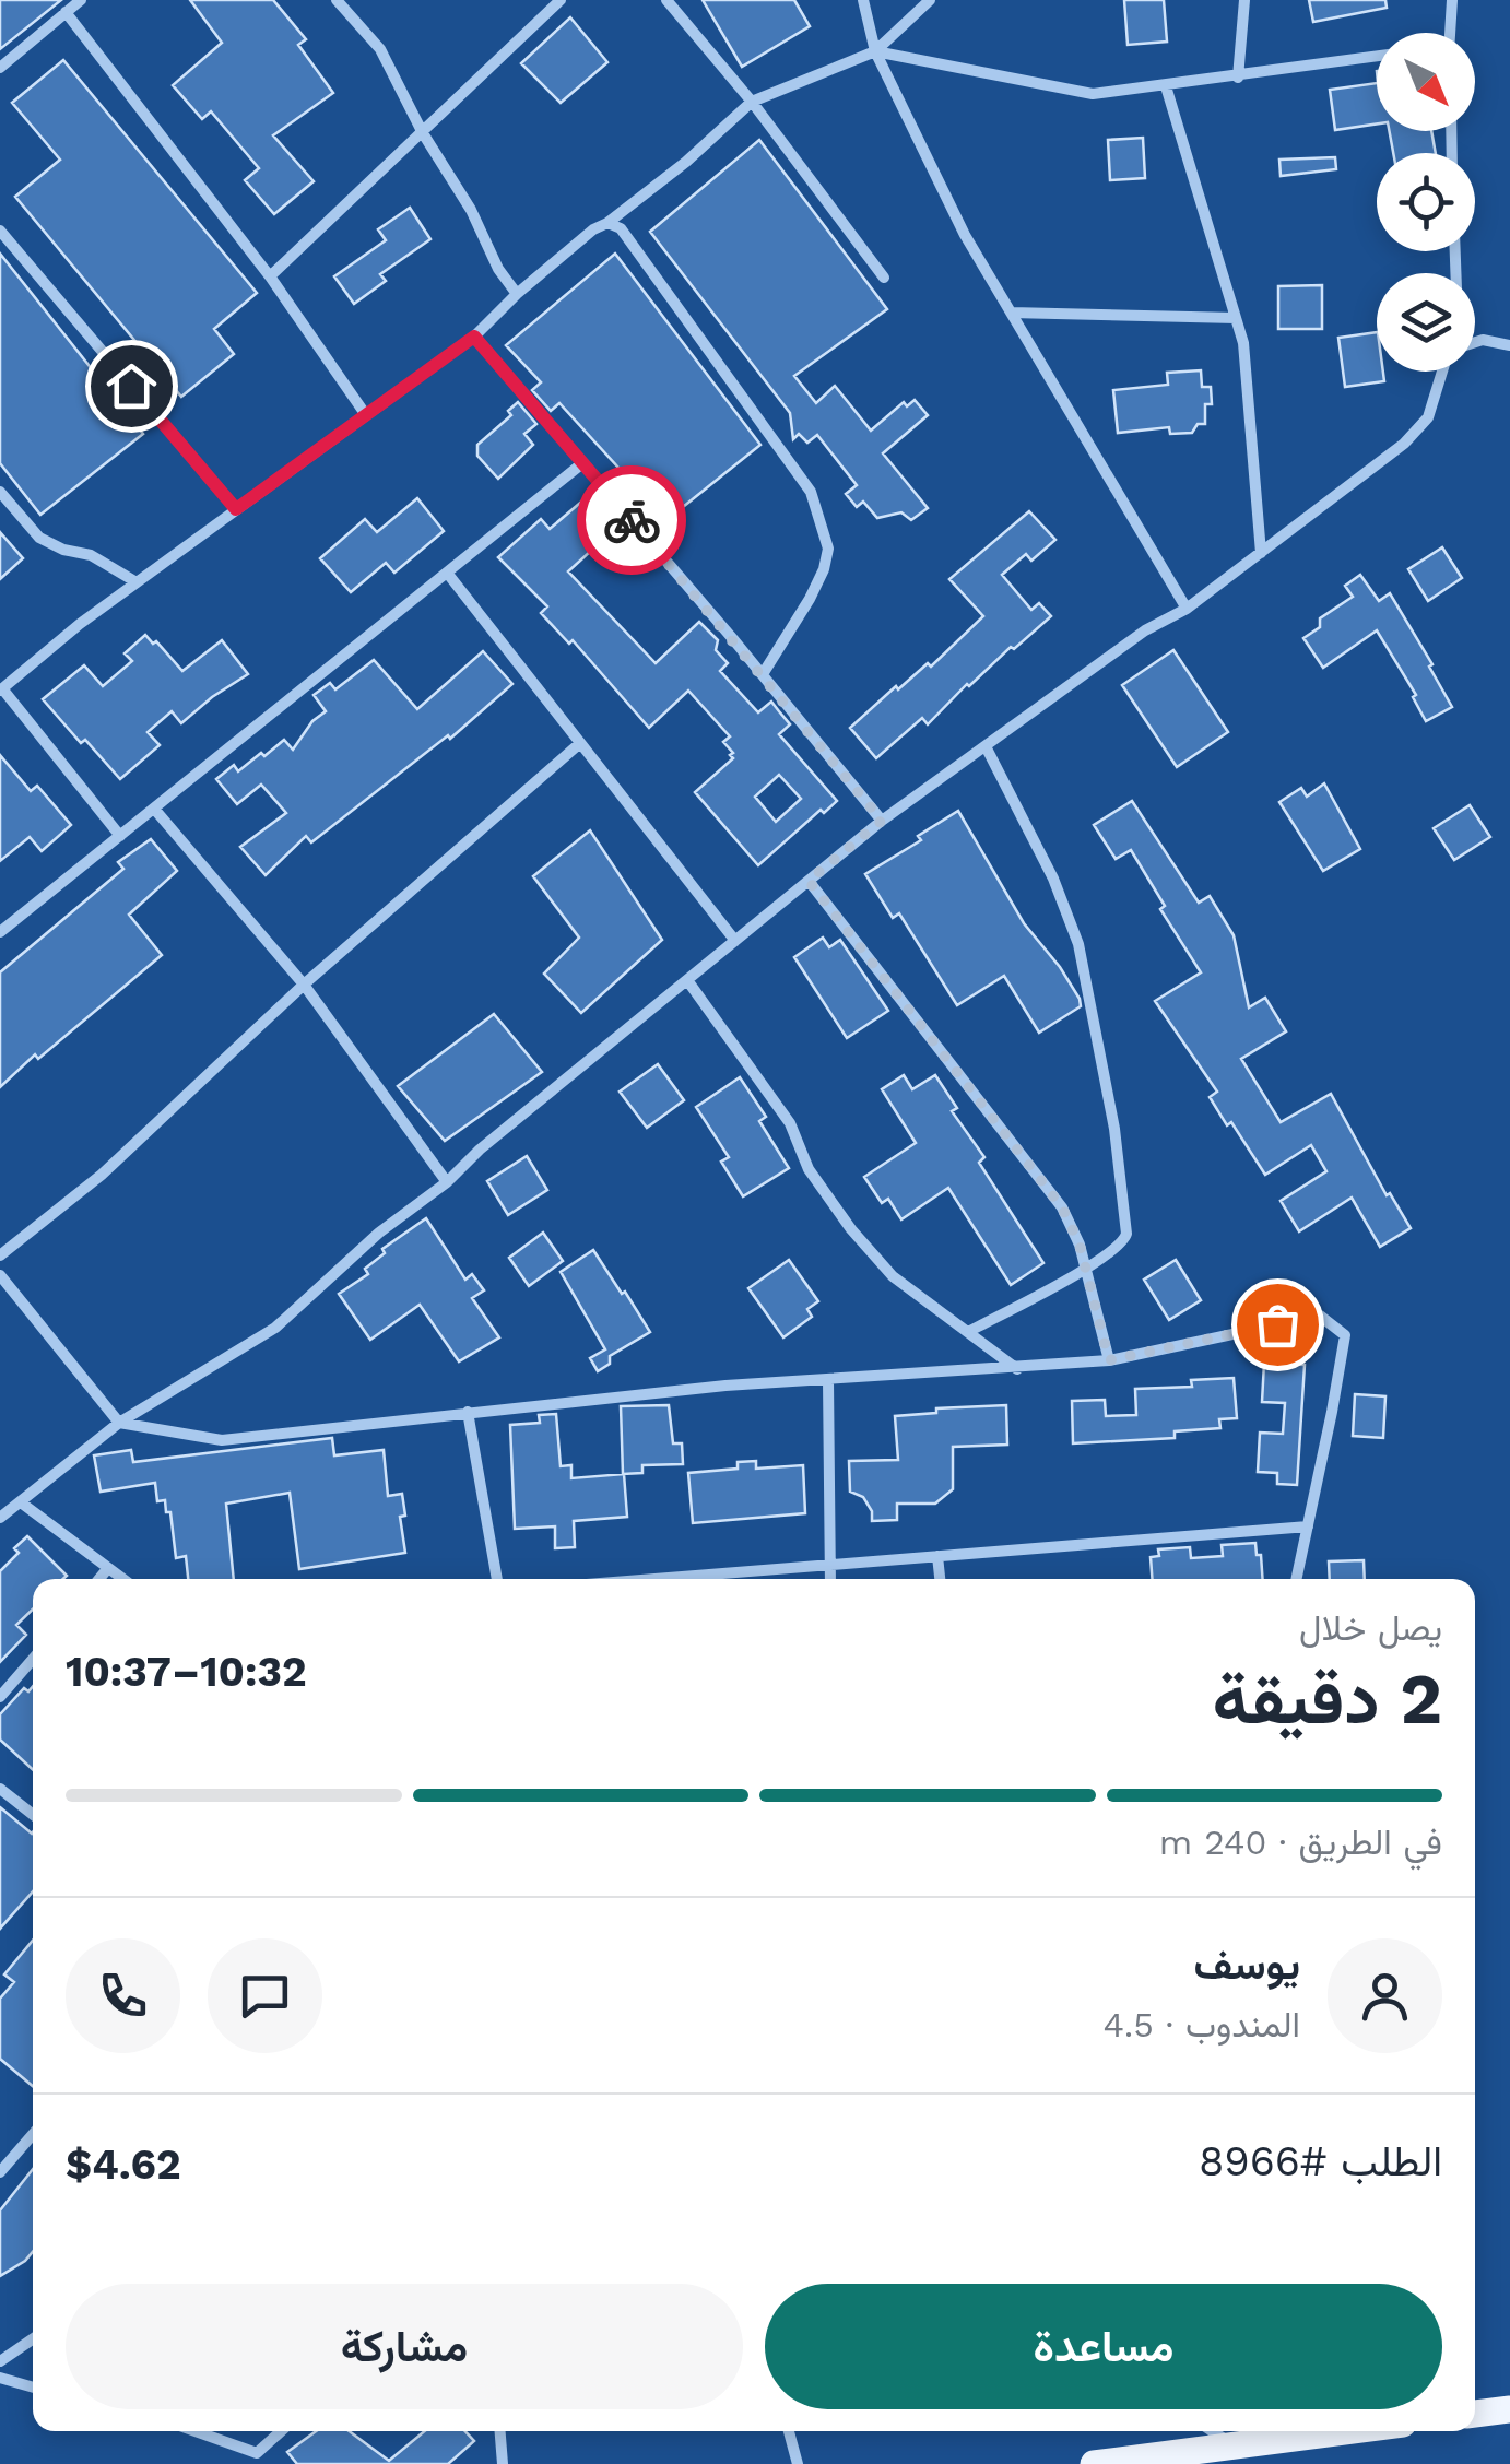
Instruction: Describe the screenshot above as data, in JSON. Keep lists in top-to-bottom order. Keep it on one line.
{"north":"bottom right","page":{"heading":["2 دقيقة","يصل خلال","10:32–10:37"],"panel":["يوسف","المندوب · 4.5","الطلب #8966","$4.62"],"bar":"في الطريق · 240 m","buttons":["مساعدة","مشاركة"]}}
